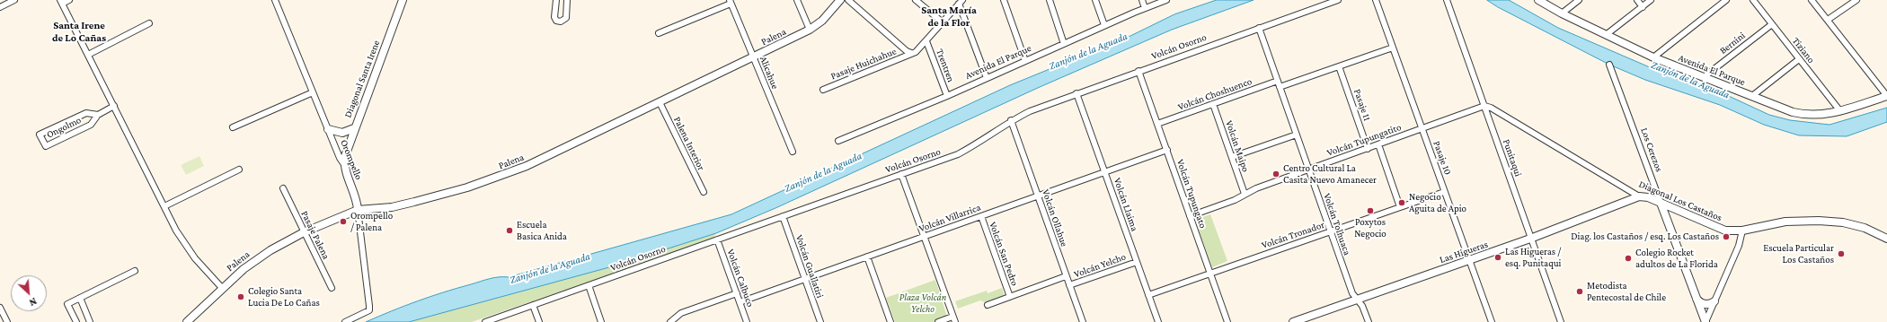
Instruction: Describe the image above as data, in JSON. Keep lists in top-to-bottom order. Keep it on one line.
{"streets":{"street":["Palena","Bernini","Volcán Osorno","Tiziano","Avenida El Parque","Pasaje Huichahue","Trentren","Alicahue","Diagonal Santa Irene","Volcán Choshuenco","Pasaje 11","Ongolmo","Volcán Tupungatito","Palena Interior","Volcán Maipo","Los Cerezos","Pasaje 10","Punitaqui","Orompello","Volcán Tupungato","Diagonal Los Castaños","Volcán Llaima","Volcán Villarrica","Volcán Ollahue","Volcán Tolhuaca","Pasaje Palena","Volcán Tronador","Las Higueras","Volcán San Pedro","Volcán Yelcho","Volcán Guallatiri","Volcán Calbuco"]},"crossings":[["Palena","Alicahue"],["Palena","Palena Interior"],["Palena","Orompello"],["Palena","Pasaje Palena"],["Bernini","Tiziano"],["Bernini","Avenida El Parque"],["Volcán Osorno","Volcán Tupungato"],["Volcán Osorno","Volcán Llaima"],["Volcán Osorno","Volcán Ollahue"],["Volcán Osorno","Volcán Tolhuaca"],["Volcán Osorno","Volcán Guallatiri"],["Volcán Osorno","Volcán Calbuco"],["Tiziano","Avenida El Parque"],["Avenida El Parque","Trentren"],["Pasaje Huichahue","Trentren"],["Diagonal Santa Irene","Orompello"],["Volcán Choshuenco","Volcán Maipo"],["Volcán Choshuenco","Volcán Tupungato"],["Volcán Choshuenco","Volcán Tolhuaca"],["Pasaje 11","Volcán Tupungatito"],["Volcán Tupungatito","Volcán Maipo"],["Volcán Tupungatito","Pasaje 10"],["Volcán Tupungatito","Punitaqui"],["Volcán Tupungatito","Volcán Tupungato"],["Volcán Tupungatito","Diagonal Los Castaños"],["Volcán Tupungatito","Volcán Tolhuaca"],["Los Cerezos","Diagonal Los Castaños"],["Pasaje 10","Volcán Tronador"],["Pasaje 10","Las Higueras"],["Punitaqui","Diagonal Los Castaños"],["Punitaqui","Las Higueras"],["Volcán Tupungato","Volcán Villarrica"],["Volcán Tupungato","Volcán Tronador"],["Diagonal Los Castaños","Las Higueras"],["Volcán Llaima","Volcán Villarrica"],["Volcán Llaima","Volcán Tronador"],["Volcán Llaima","Volcán Yelcho"],["Volcán Villarrica","Volcán Ollahue"],["Volcán Villarrica","Volcán San Pedro"],["Volcán Villarrica","Volcán Guallatiri"],["Volcán Villarrica","Volcán Calbuco"],["Volcán Ollahue","Volcán Yelcho"],["Volcán Tolhuaca","Volcán Tronador"],["Volcán Tolhuaca","Las Higueras"],["Volcán San Pedro","Volcán Yelcho"]],"districts":["Santa María de la Flor","Santa Irene de Lo Cañas"],"water":["Zanjón de la Aguada"],"parks":["Plaza Volcán Yelcho"],"places":["Centro Cultural La Casita Nuevo Amanecer","Negocio Aguita de Apio","Poxytos Negocio","Orompello / Palena","Escuela Basica Anida","Diag. los Castaños / esq. Los Castaños","Escuela Particular Los Castaños","Las Higueras / esq. Punitaqui","Colegio Rocket adultos de La Florida","Metodista Pentecostal de Chile","Colegio Santa Lucia De Lo Cañas"],"north":"bottom right"}
